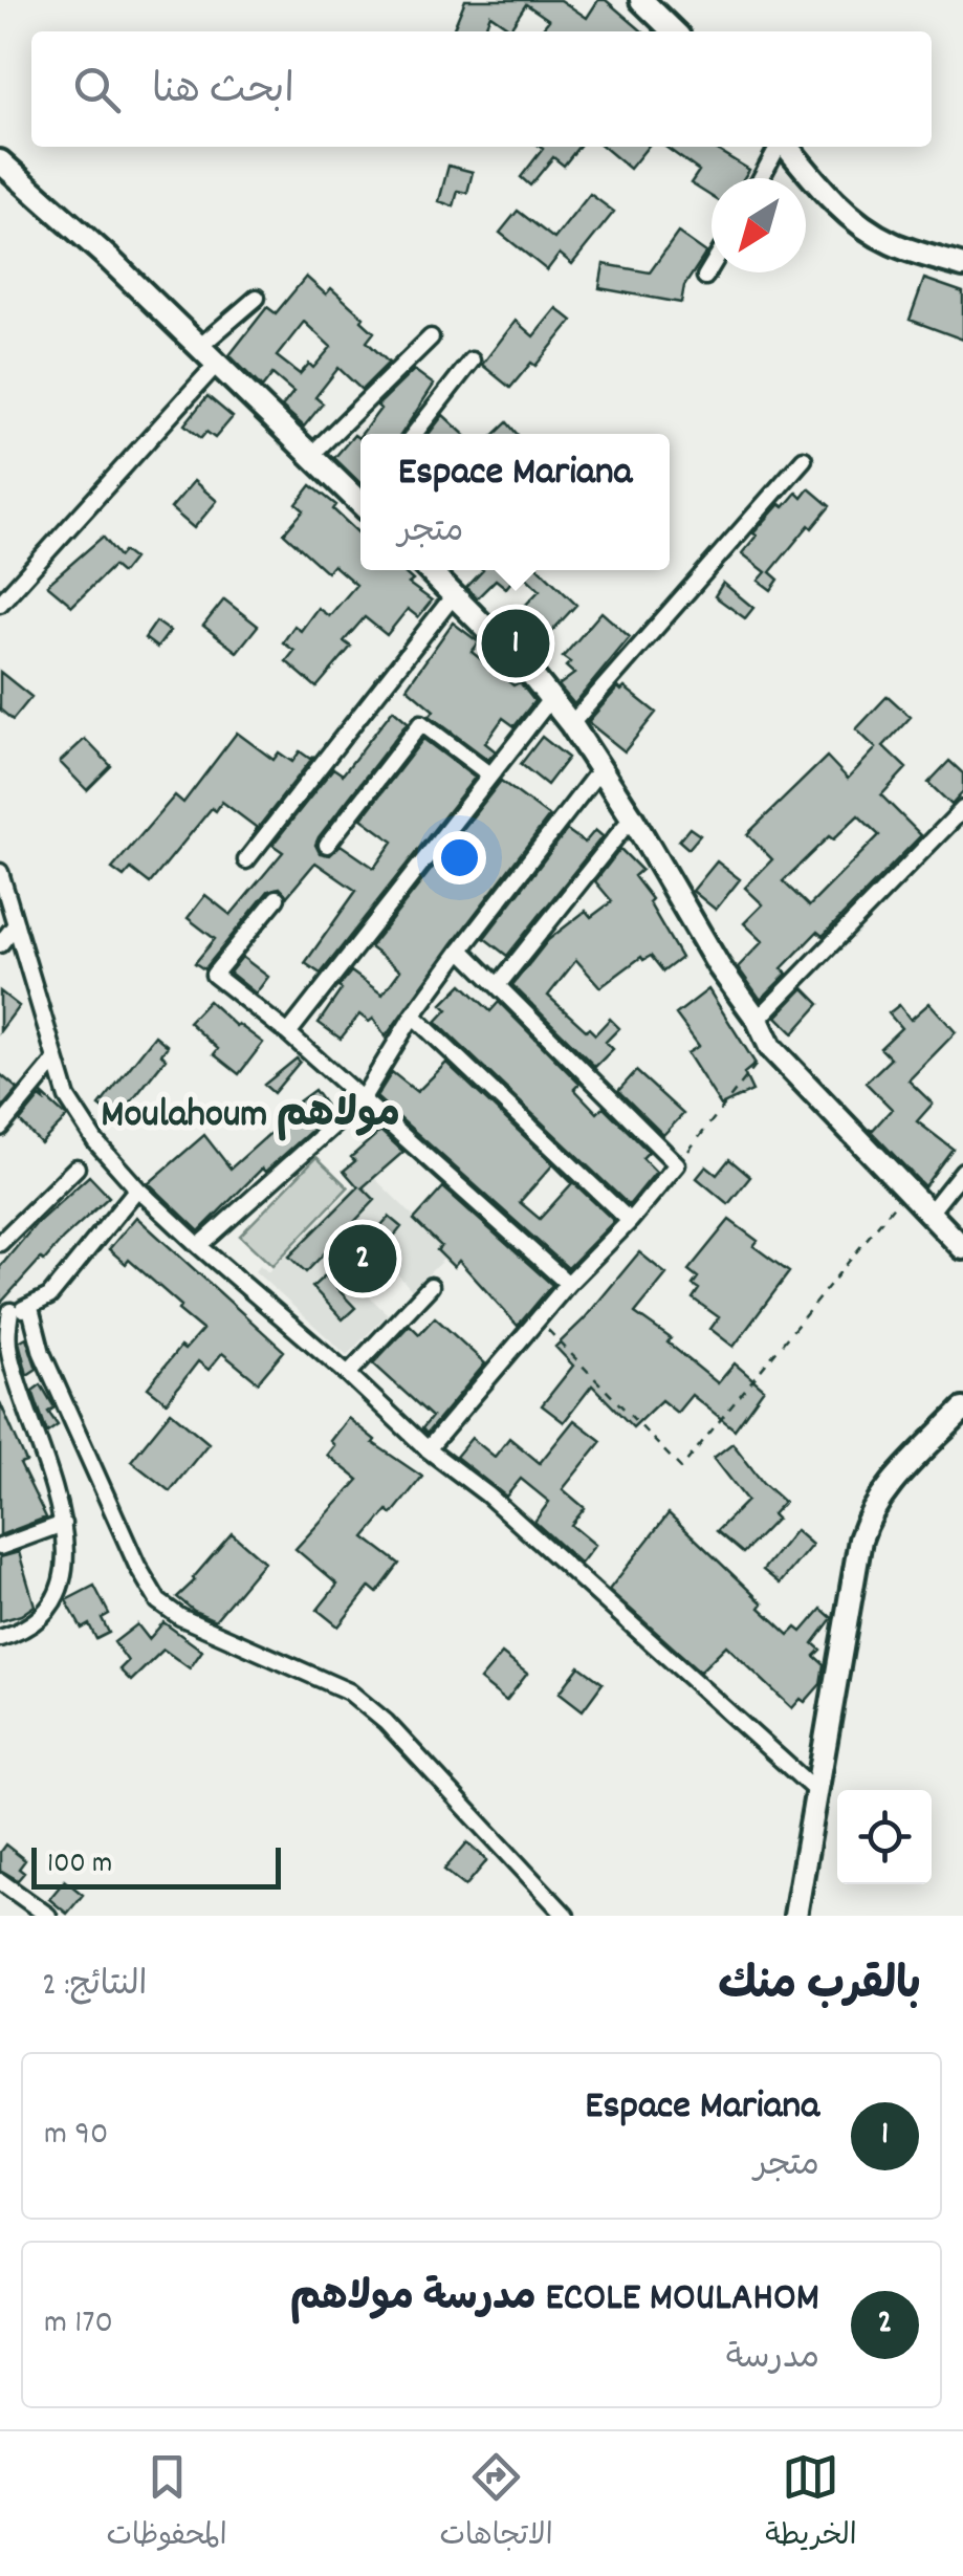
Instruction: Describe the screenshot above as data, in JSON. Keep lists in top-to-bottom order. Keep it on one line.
{"districts":["Moulahoum مولاهم"],"scale_bar":"100 m","north":"bottom left","page":{"search":"ابحث هنا","popup":["Espace Mariana","متجر"],"pins":["1","2"],"scale":"100 m","heading":["بالقرب منك","النتائج: 2"],"list":[{"mark":"1","name":"Espace Mariana","note":"متجر","value":"90 m"},{"mark":"2","name":"ECOLE MOULAHOM مدرسة مولاهم","note":"مدرسة","value":"170 m"}],"nav":["الخريطة","الاتجاهات","المحفوظات"]}}
